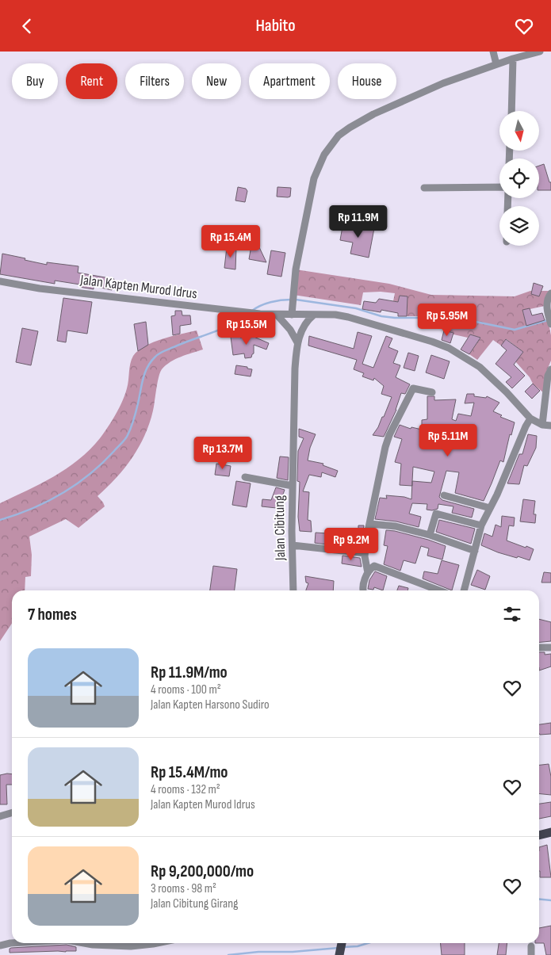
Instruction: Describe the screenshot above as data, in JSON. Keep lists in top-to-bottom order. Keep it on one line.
{"streets":{"street":["Jalan Kapten Murod Idrus","Jalan Cibitung"]},"north":"bottom","page":{"header":"Habito","chip":["Buy","Rent","Filters","New","Apartment","House"],"price":["Rp 11.9M","Rp 15.4M","Rp 5.95M","Rp 15.5M","Rp 5.11M","Rp 13.7M","Rp 9.2M"],"heading":"7 homes","list":[{"name":"Rp 11.9M/mo","note":"4 rooms · 100 m² · Jalan Kapten Harsono Sudiro"},{"name":"Rp 15.4M/mo","note":"4 rooms · 132 m² · Jalan Kapten Murod Idrus"},{"name":"Rp 9,200,000/mo","note":"3 rooms · 98 m² · Jalan Cibitung Girang"}]}}
